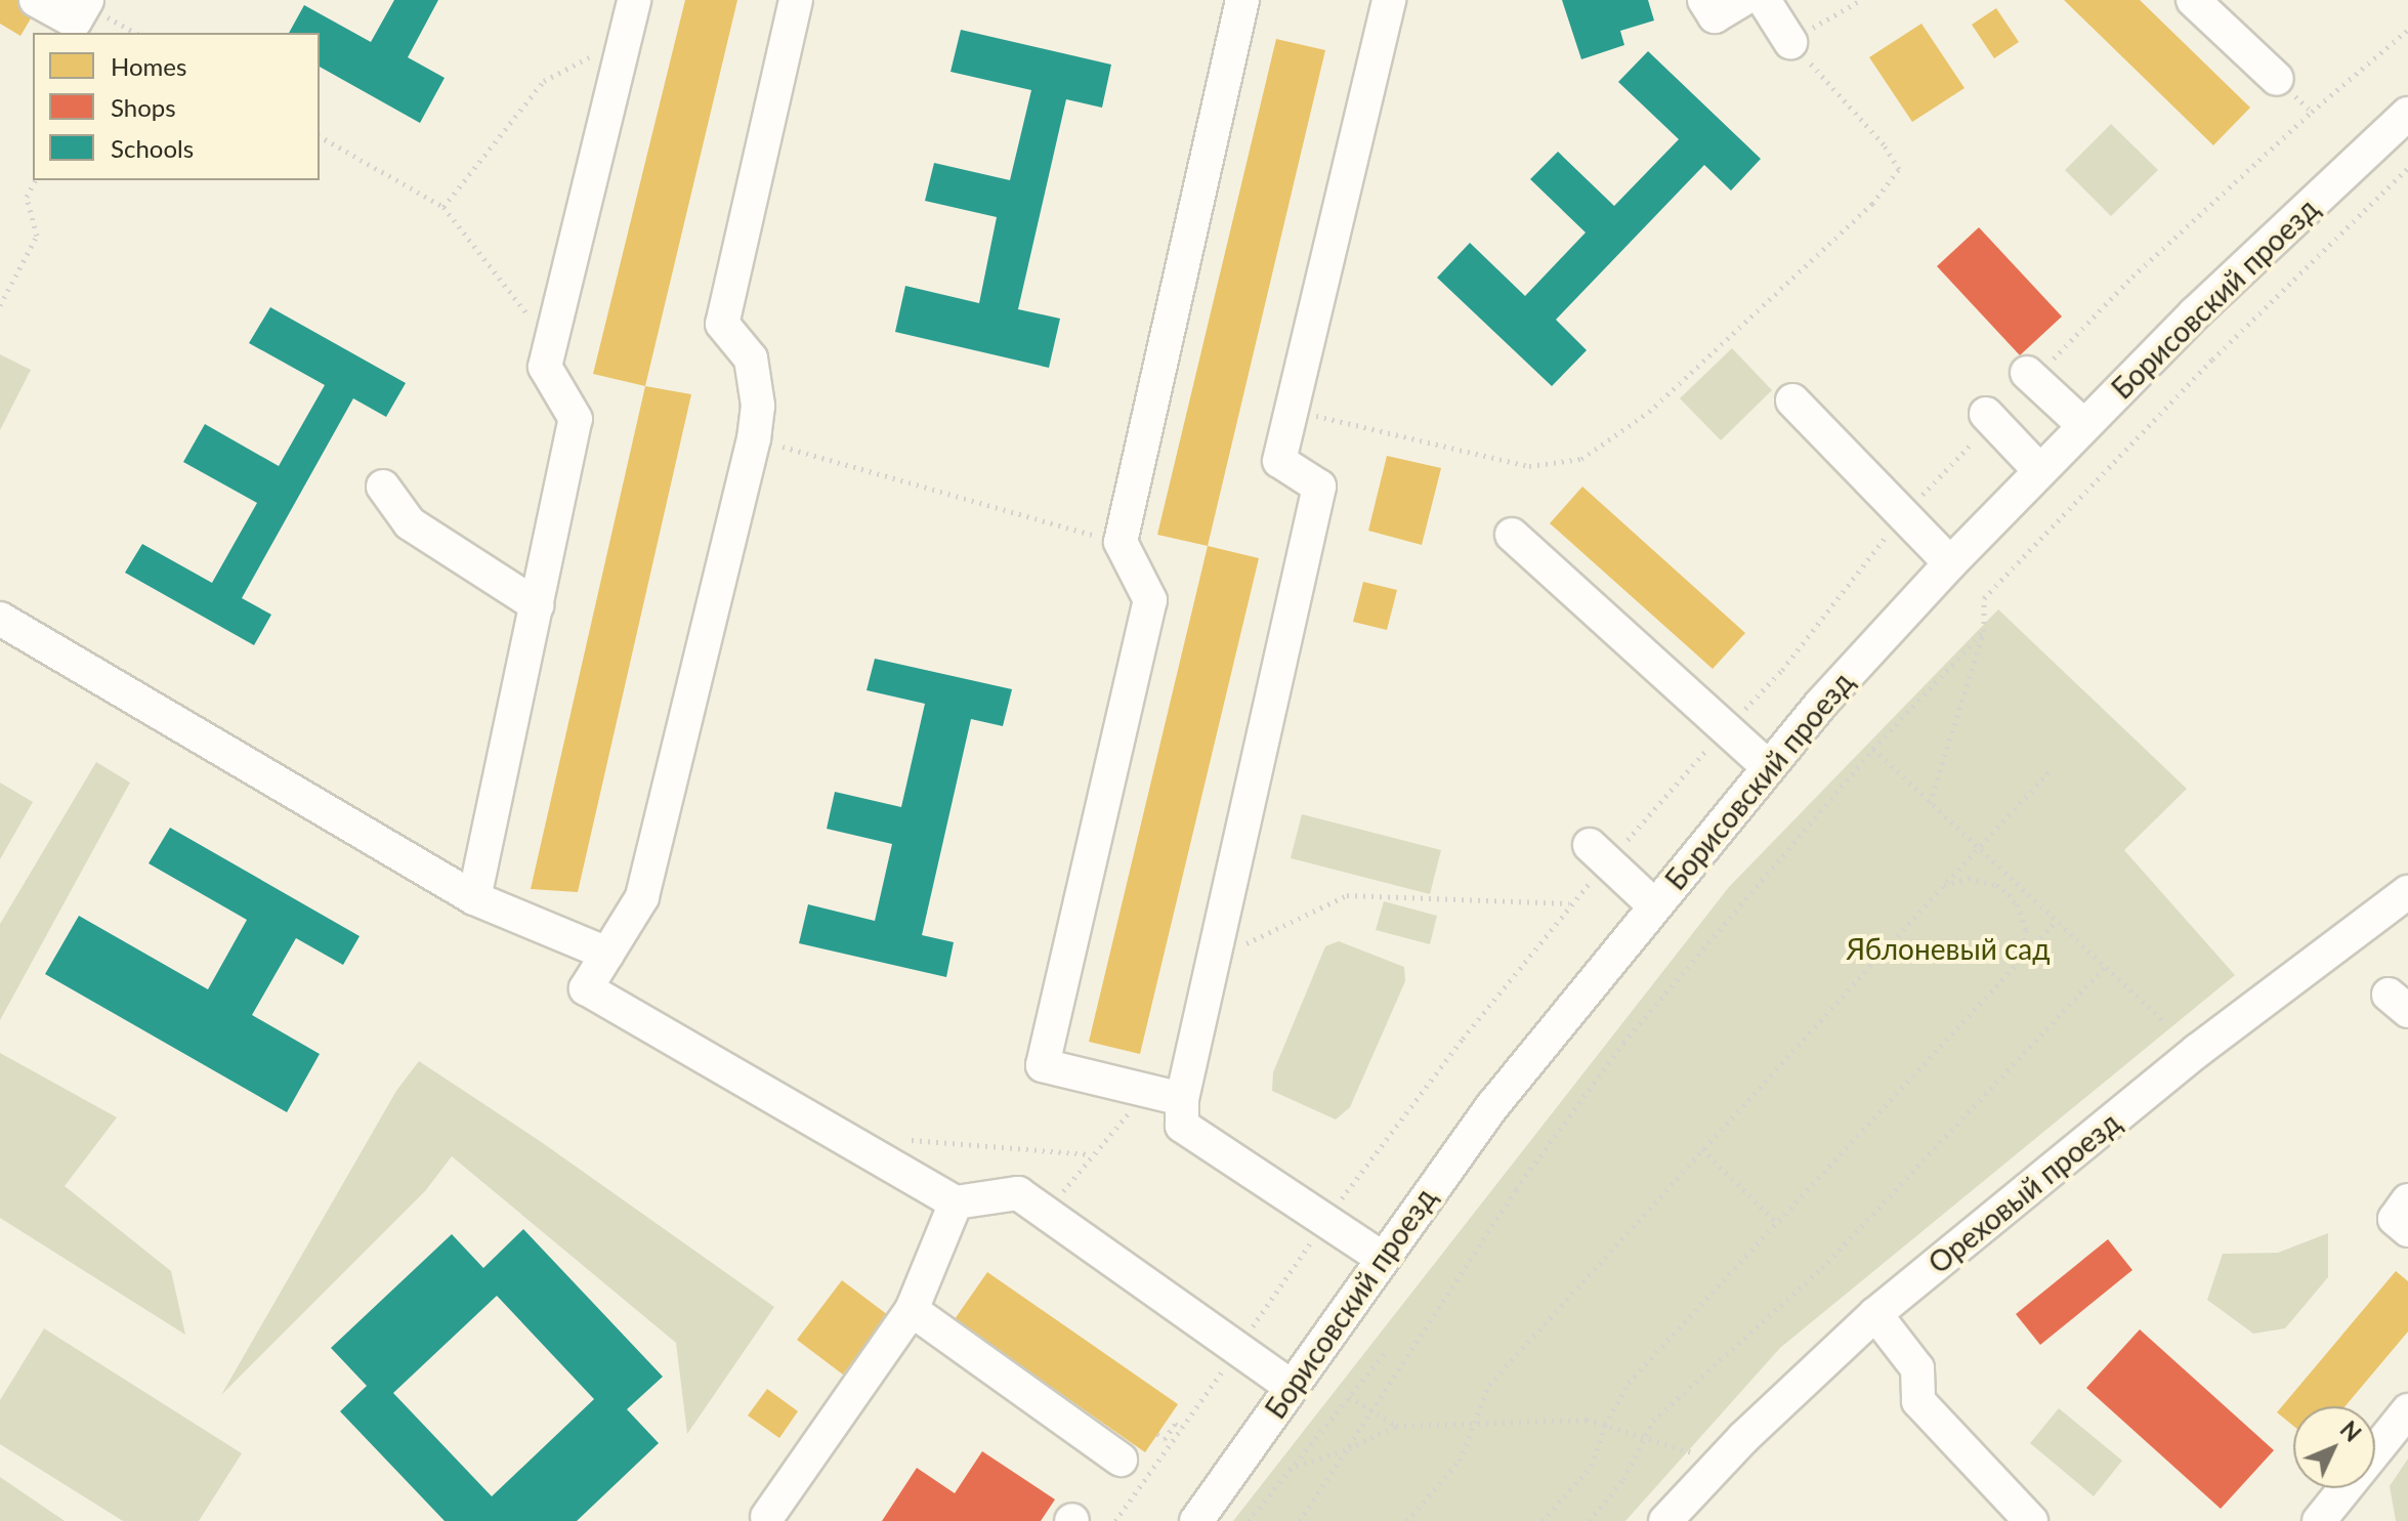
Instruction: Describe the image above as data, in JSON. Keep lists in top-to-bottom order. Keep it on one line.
{"streets":{"street":["Борисовский проезд","Ореховый проезд"]},"parks":["Яблоневый сад"],"legend":["Homes","Shops","Schools"],"north":"top right"}
